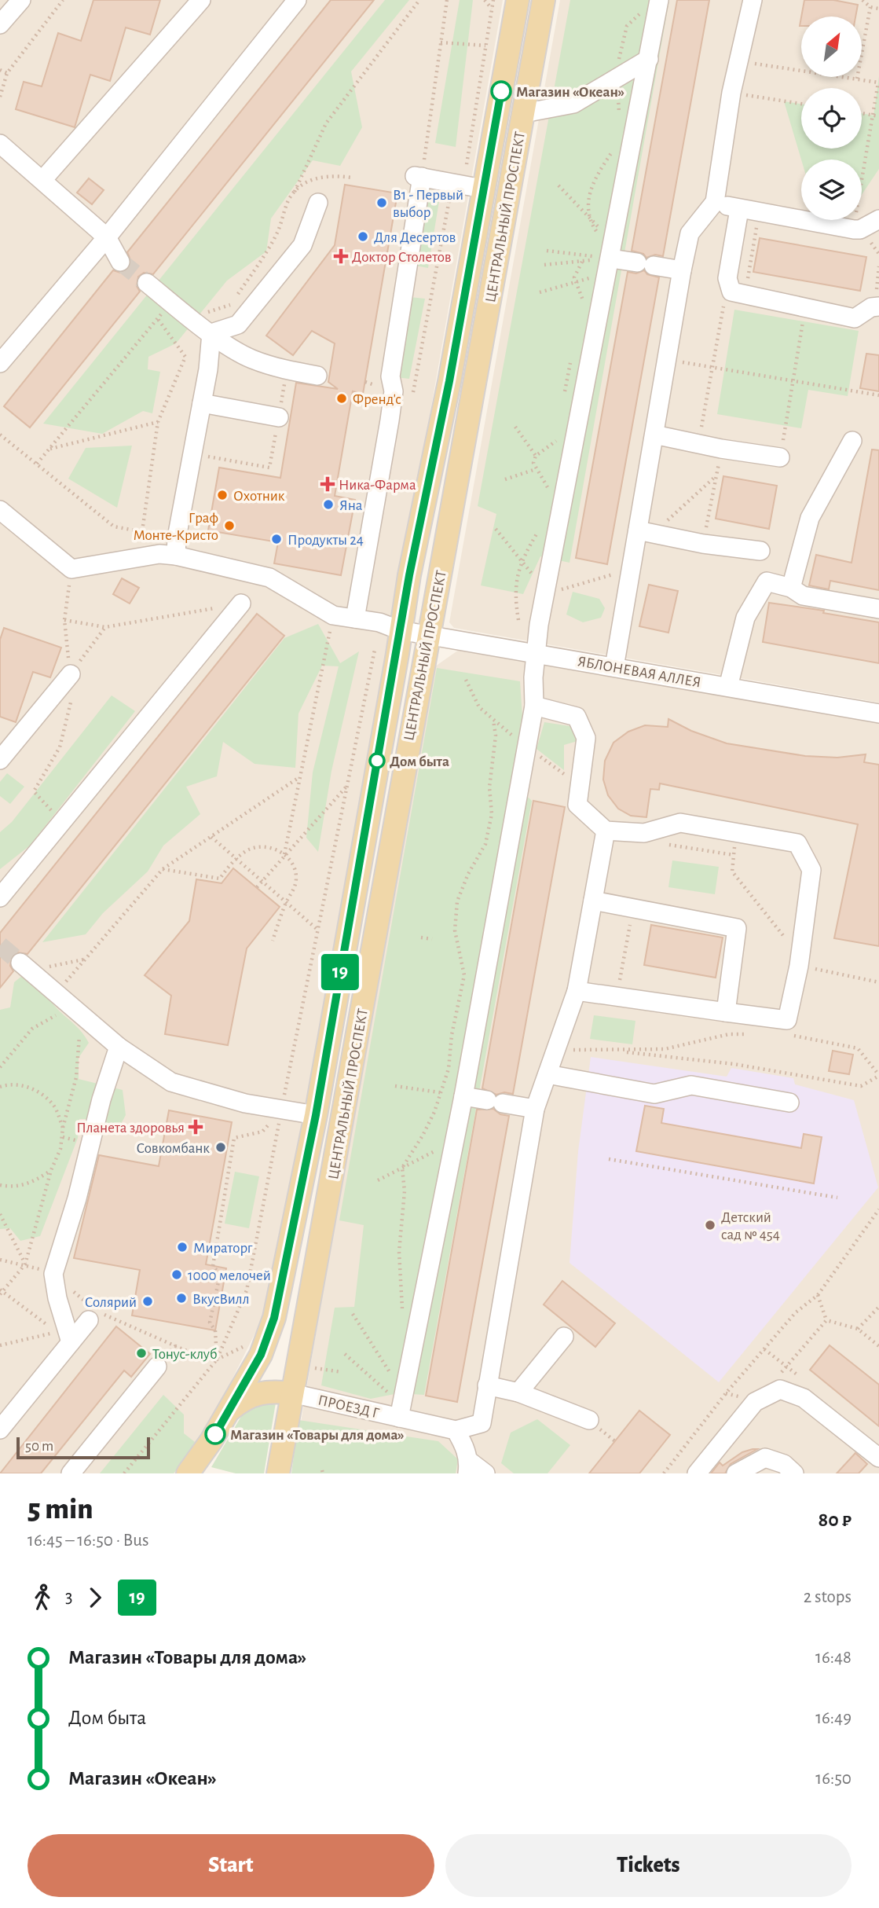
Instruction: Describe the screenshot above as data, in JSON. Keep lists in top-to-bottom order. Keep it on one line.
{"streets":{"main road":["ЦЕНТРАЛЬНЫЙ ПРОСПЕКТ"],"street":["ЯБЛОНЕВАЯ АЛЛЕЯ","ПРОЕЗД Г"]},"crossings":[["ЦЕНТРАЛЬНЫЙ ПРОСПЕКТ","ЯБЛОНЕВАЯ АЛЛЕЯ"],["ЦЕНТРАЛЬНЫЙ ПРОСПЕКТ","ПРОЕЗД Г"]],"places":{"other":["Магазин «Океан»","В1 - Первый выбор","Для Десертов","Френд'с","Охотник","Яна","Граф Монте-Кристо","Продукты 24","Дом быта","Совкомбанк","Детский сад № 454","Мираторг","1000 мелочей","ВкусВилл","Солярий","Тонус-клуб","Магазин «Товары для дома»"],"health":["Доктор Столетов","Ника-Фарма","Планета здоровья"]},"lines":["bus line 19"],"scale_bar":"50 m","north":"top right","page":{"on_map":"19","scale":"50 m","heading":["5 min","16:45 – 16:50 · Bus","80 ₽"],"legs":["3","19","2 stops"],"list":[{"name":"Магазин «Товары для дома»","value":"16:48"},{"name":"Дом быта","value":"16:49"},{"name":"Магазин «Океан»","value":"16:50"}],"buttons":["Start","Tickets"]}}
